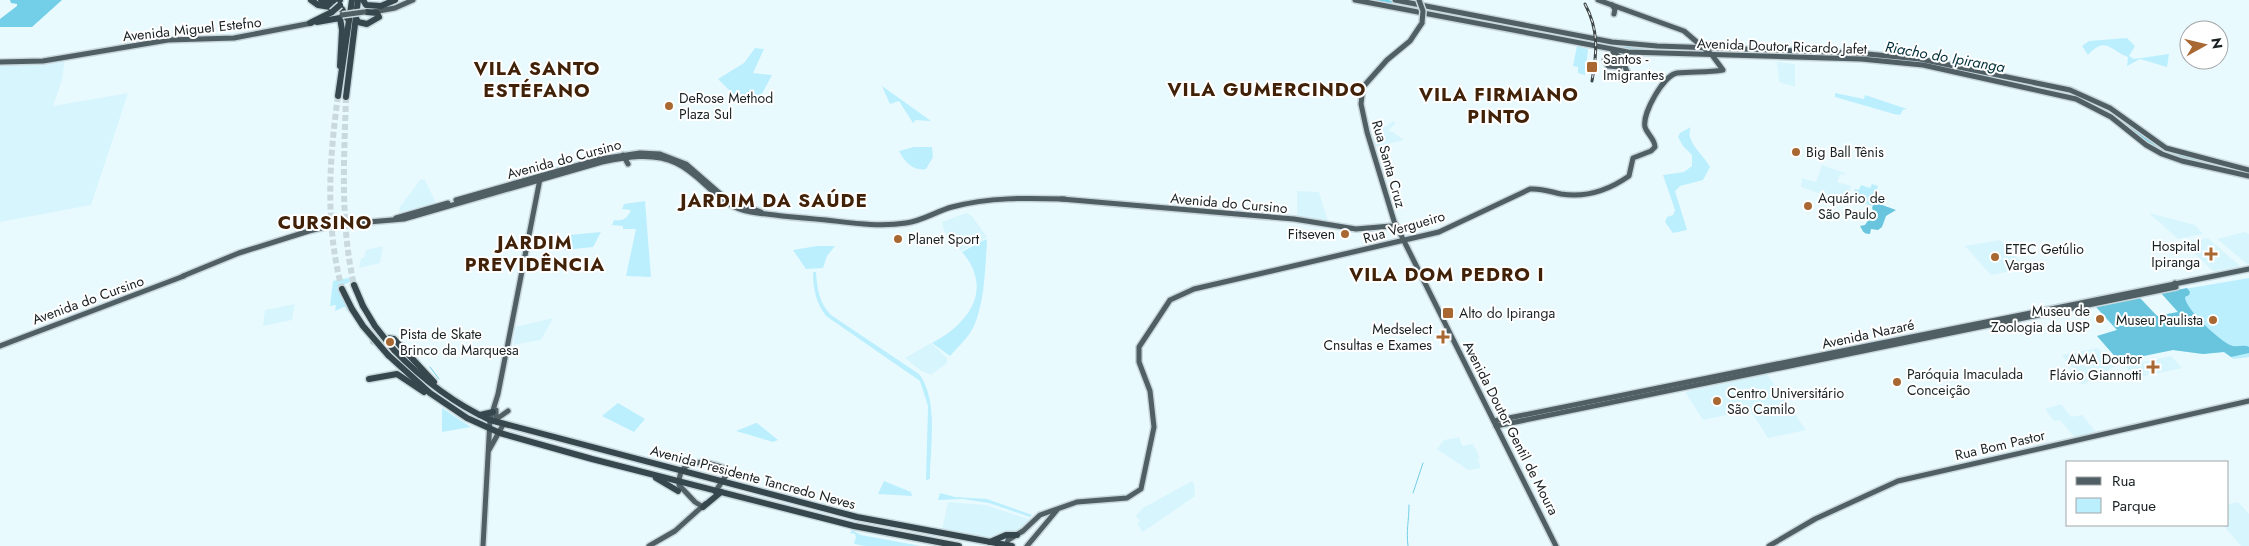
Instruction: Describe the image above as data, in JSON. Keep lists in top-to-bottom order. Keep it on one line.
{"streets":{"highway":["Avenida Presidente Tancredo Neves"],"main road":["Avenida Miguel Estefno","Avenida Doutor Ricardo Jafet","Avenida do Cursino","Rua Santa Cruz","Rua Vergueiro","Avenida Nazaré","Avenida Doutor Gentil de Moura","Rua Bom Pastor"]},"crossings":[["Avenida do Cursino","Rua Santa Cruz"],["Rua Vergueiro","Avenida Doutor Gentil de Moura"],["Rua Vergueiro","Avenida Presidente Tancredo Neves"],["Avenida Nazaré","Avenida Doutor Gentil de Moura"]],"districts":["VILA SANTO ESTÉFANO","VILA GUMERCINDO","VILA FIRMIANO PINTO","JARDIM DA SAÚDE","CURSINO","JARDIM PREVIDÊNCIA","VILA DOM PEDRO I"],"water":["Riacho do Ipiranga"],"places":{"transit":["Santos - Imigrantes","Alto do Ipiranga"],"other":["DeRose Method Plaza Sul","Big Ball Tênis","Aquário de São Paulo","Fitseven","Planet Sport","ETEC Getúlio Vargas","Museu de Zoologia da USP","Museu Paulista","Pista de Skate Brinco da Marquesa","Paróquia Imaculada Conceição","Centro Universitário São Camilo"],"health":["Hospital Ipiranga","Medselect Cnsultas e Exames","AMA Doutor Flávio Giannotti"]},"legend":["Rua","Parque"],"north":"right"}
